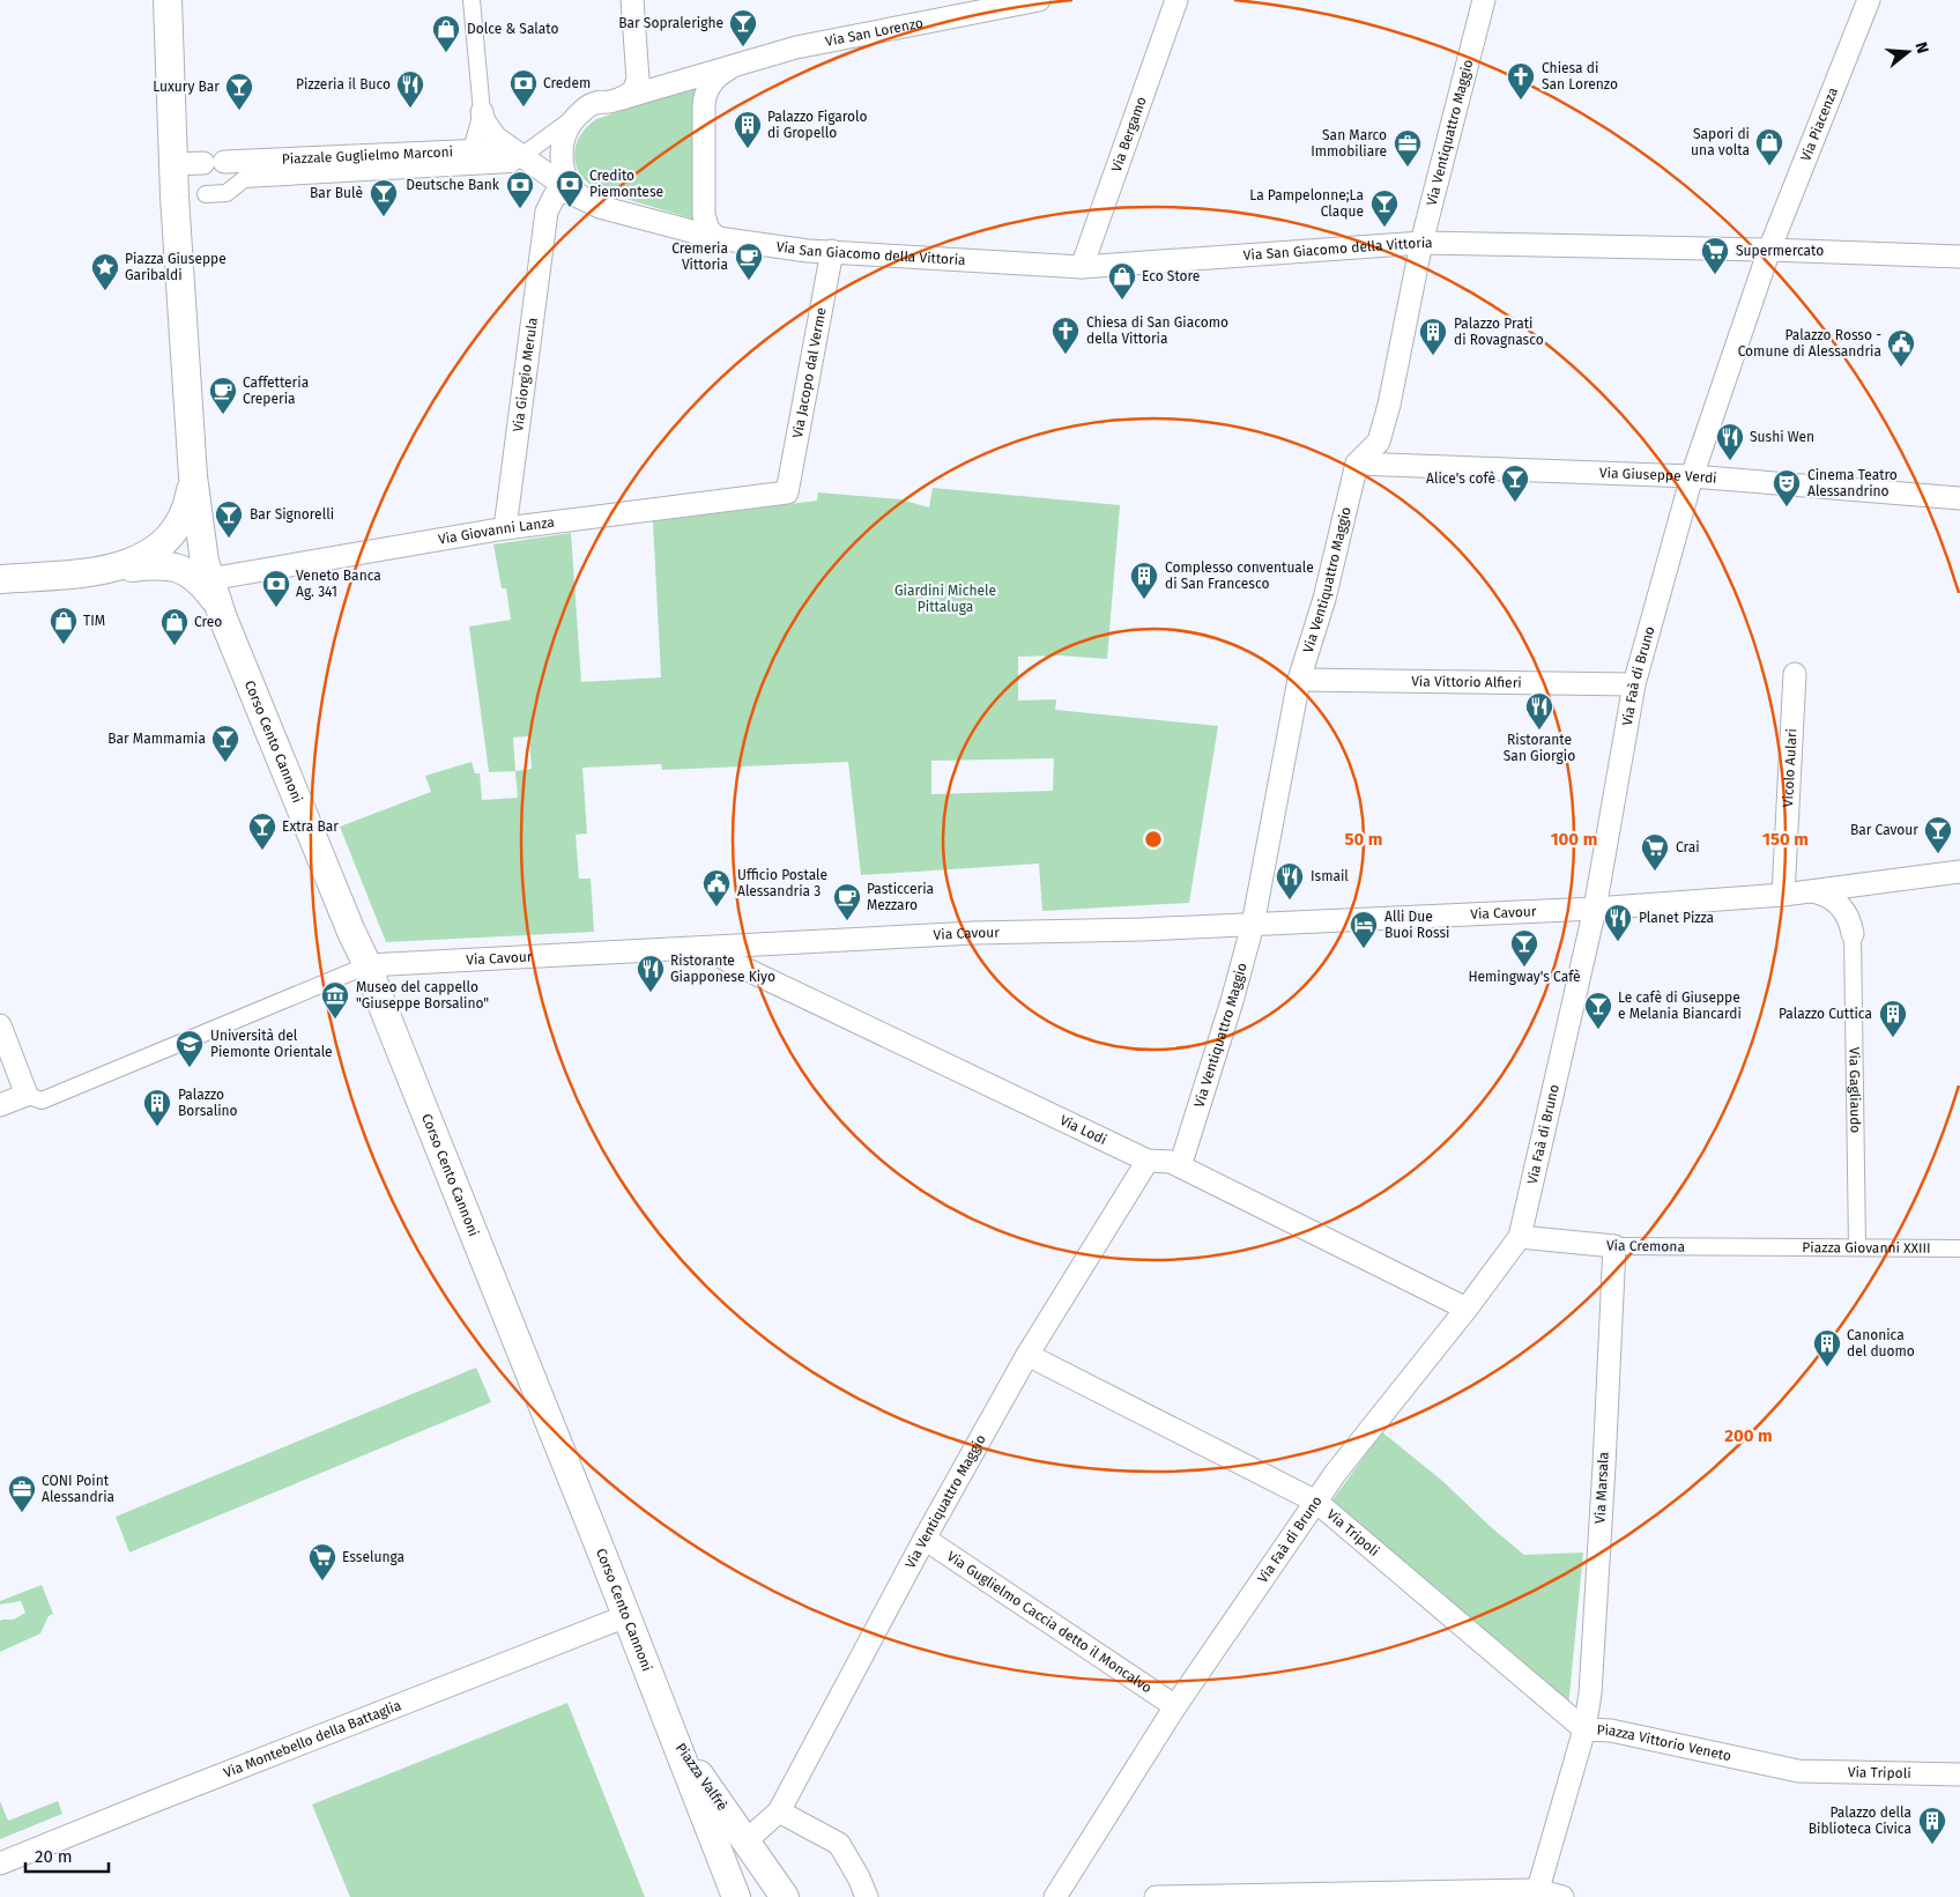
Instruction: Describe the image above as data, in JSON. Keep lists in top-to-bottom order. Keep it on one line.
{"streets":{"street":["Via San Lorenzo","Via Piacenza","Via Bergamo","Via Ventiquattro Maggio","Piazzale Guglielmo Marconi","Via San Giacomo della Vittoria","Via Jacopo dal Verme","Via Giorgio Merula","Via Giuseppe Verdi","Via Giovanni Lanza","Via Faà di Bruno","Via Vittorio Alfieri","Corso Cento Cannoni","Vicolo Aulari","Via Cavour","Via Gagliaudo","Via Lodi","Via Cremona","Piazza Giovanni XXIII","Via Marsala","Via Tripoli","Via Guglielmo Caccia detto il Moncalvo","Via Montebello della Battaglia","Piazza Vittorio Veneto","Piazza Valfrè"]},"crossings":[["Via Piacenza","Via San Giacomo della Vittoria"],["Via Piacenza","Via Faà di Bruno"],["Via Bergamo","Via San Giacomo della Vittoria"],["Via Ventiquattro Maggio","Via San Giacomo della Vittoria"],["Via Ventiquattro Maggio","Via Giuseppe Verdi"],["Via Ventiquattro Maggio","Via Vittorio Alfieri"],["Via Ventiquattro Maggio","Via Cavour"],["Via Ventiquattro Maggio","Via Lodi"],["Via Ventiquattro Maggio","Via Tripoli"],["Via Ventiquattro Maggio","Via Guglielmo Caccia detto il Moncalvo"],["Via Ventiquattro Maggio","Piazza Valfrè"],["Via San Giacomo della Vittoria","Via Jacopo dal Verme"],["Via San Giacomo della Vittoria","Via Faà di Bruno"],["Via Jacopo dal Verme","Via Giovanni Lanza"],["Via Giorgio Merula","Via Giovanni Lanza"],["Via Giuseppe Verdi","Via Faà di Bruno"],["Via Faà di Bruno","Via Vittorio Alfieri"],["Via Faà di Bruno","Via Cavour"],["Via Faà di Bruno","Via Lodi"],["Via Faà di Bruno","Via Cremona"],["Via Faà di Bruno","Via Tripoli"],["Via Faà di Bruno","Via Guglielmo Caccia detto il Moncalvo"],["Corso Cento Cannoni","Via Cavour"],["Corso Cento Cannoni","Via Montebello della Battaglia"],["Corso Cento Cannoni","Piazza Valfrè"],["Vicolo Aulari","Via Cavour"],["Via Cavour","Via Lodi"],["Via Gagliaudo","Piazza Giovanni XXIII"],["Via Cremona","Piazza Giovanni XXIII"],["Via Cremona","Via Marsala"],["Via Marsala","Via Tripoli"],["Via Marsala","Piazza Vittorio Veneto"],["Via Tripoli","Piazza Vittorio Veneto"]],"parks":["Giardini Michele Pittaluga"],"places":{"bar":["Bar Sopralerighe","Luxury Bar","Bar Bulè","La Pampelonne;La Claque","Alice's cofè","Bar Signorelli","Bar Mammamia","Extra Bar","Bar Cavour","Hemingway's Cafè","Le cafè di Giuseppe e Melania Biancardi"],"shop":["Dolce & Salato","Sapori di una volta","Eco Store","TIM","Creo"],"church":["Chiesa di San Lorenzo","Chiesa di San Giacomo della Vittoria"],"bank":["Credem","Credito Piemontese","Deutsche Bank","Veneto Banca Ag. 341"],"restaurant":["Pizzeria il Buco","Sushi Wen","Ristorante San Giorgio","Ismail","Planet Pizza","Ristorante Giapponese Kiyo"],"building":["Palazzo Figarolo di Gropello","Palazzo Prati di Rovagnasco","Complesso conventuale di San Francesco","Palazzo Cuttica","Palazzo Borsalino","Canonica del duomo","Palazzo della Biblioteca Civica"],"office":["San Marco Immobiliare","CONI Point Alessandria"],"supermarket":["Supermercato","Crai","Esselunga"],"cafe":["Cremeria Vittoria","Caffetteria Creperia","Pasticceria Mezzaro"],"place":["Piazza Giuseppe Garibaldi"],"public building":["Palazzo Rosso - Comune di Alessandria","Ufficio Postale Alessandria 3"],"theatre":["Cinema Teatro Alessandrino"],"hotel":["Alli Due Buoi Rossi"],"museum":["Museo del cappello \"Giuseppe Borsalino\""],"school or university":["Università del Piemonte Orientale"]},"scale_bar":"20 m","north":"right","rings":["50 m","100 m","150 m","200 m"]}
